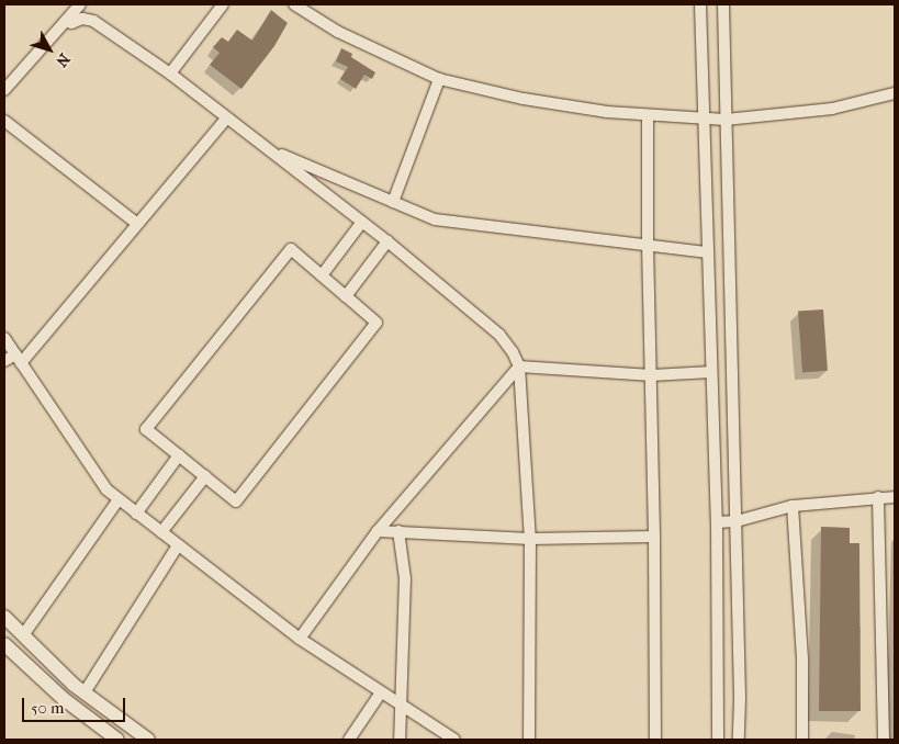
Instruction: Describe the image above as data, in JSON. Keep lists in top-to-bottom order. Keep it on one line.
{"scale_bar":"50 m","north":"bottom right"}
